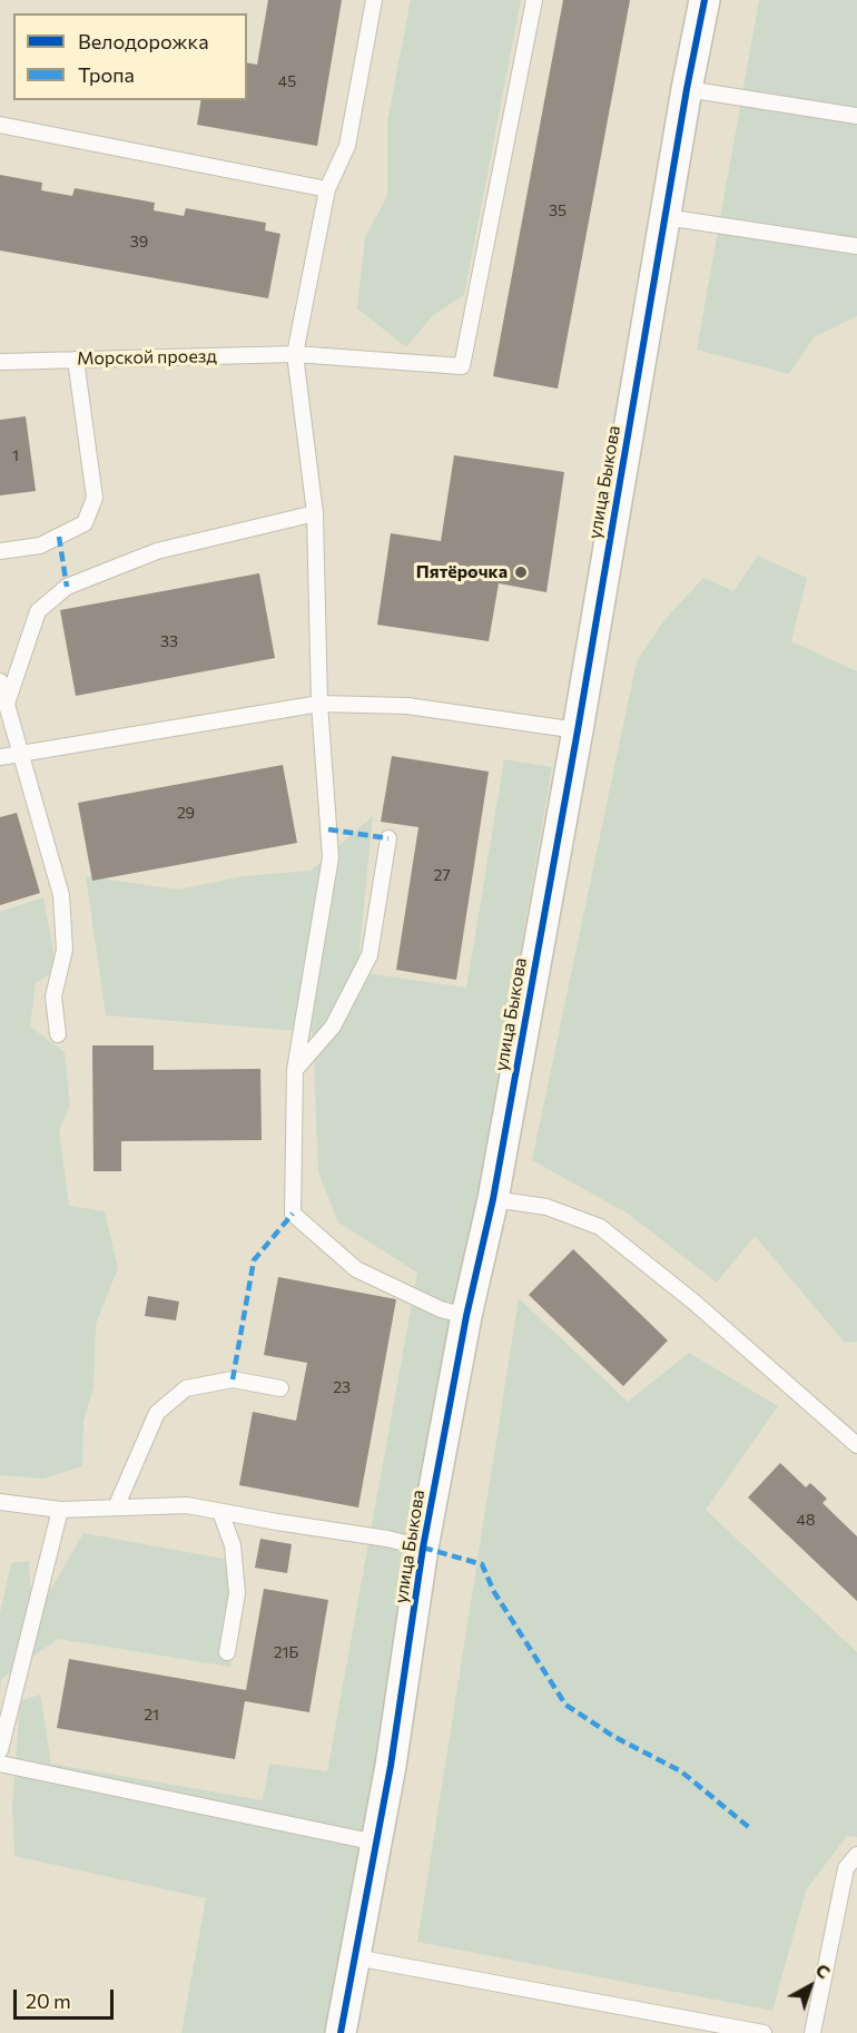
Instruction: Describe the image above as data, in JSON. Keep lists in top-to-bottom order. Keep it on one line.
{"streets":{"street":["улица Быкова"],"lane":["Морской проезд"]},"places":["Пятёрочка"],"house_numbers":["45","35","39","1","33","29","27","23","48","21Б","21"],"legend":["Велодорожка","Тропа"],"scale_bar":"20 m","north":"top right"}
